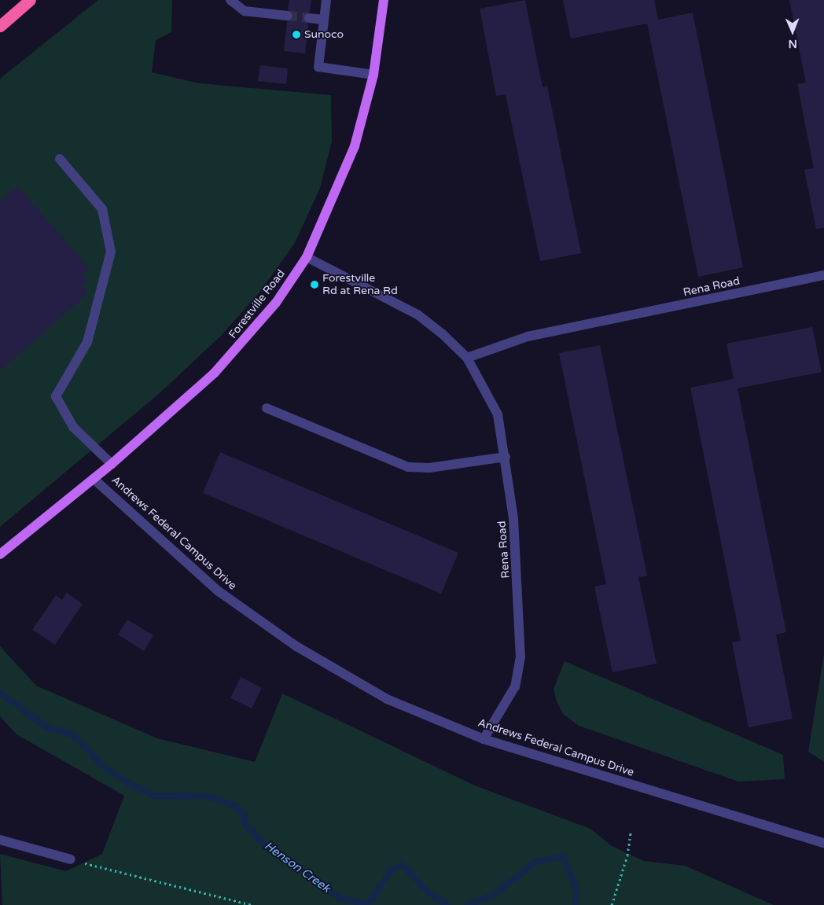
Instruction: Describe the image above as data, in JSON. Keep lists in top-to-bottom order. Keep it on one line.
{"streets":{"main road":["Forestville Road"],"street":["Rena Road","Andrews Federal Campus Drive"]},"crossings":[["Rena Road","Forestville Road"],["Rena Road","Andrews Federal Campus Drive"],["Forestville Road","Andrews Federal Campus Drive"]],"water":["Henson Creek"],"places":["Sunoco","Forestville Rd at Rena Rd"],"north":"bottom"}
